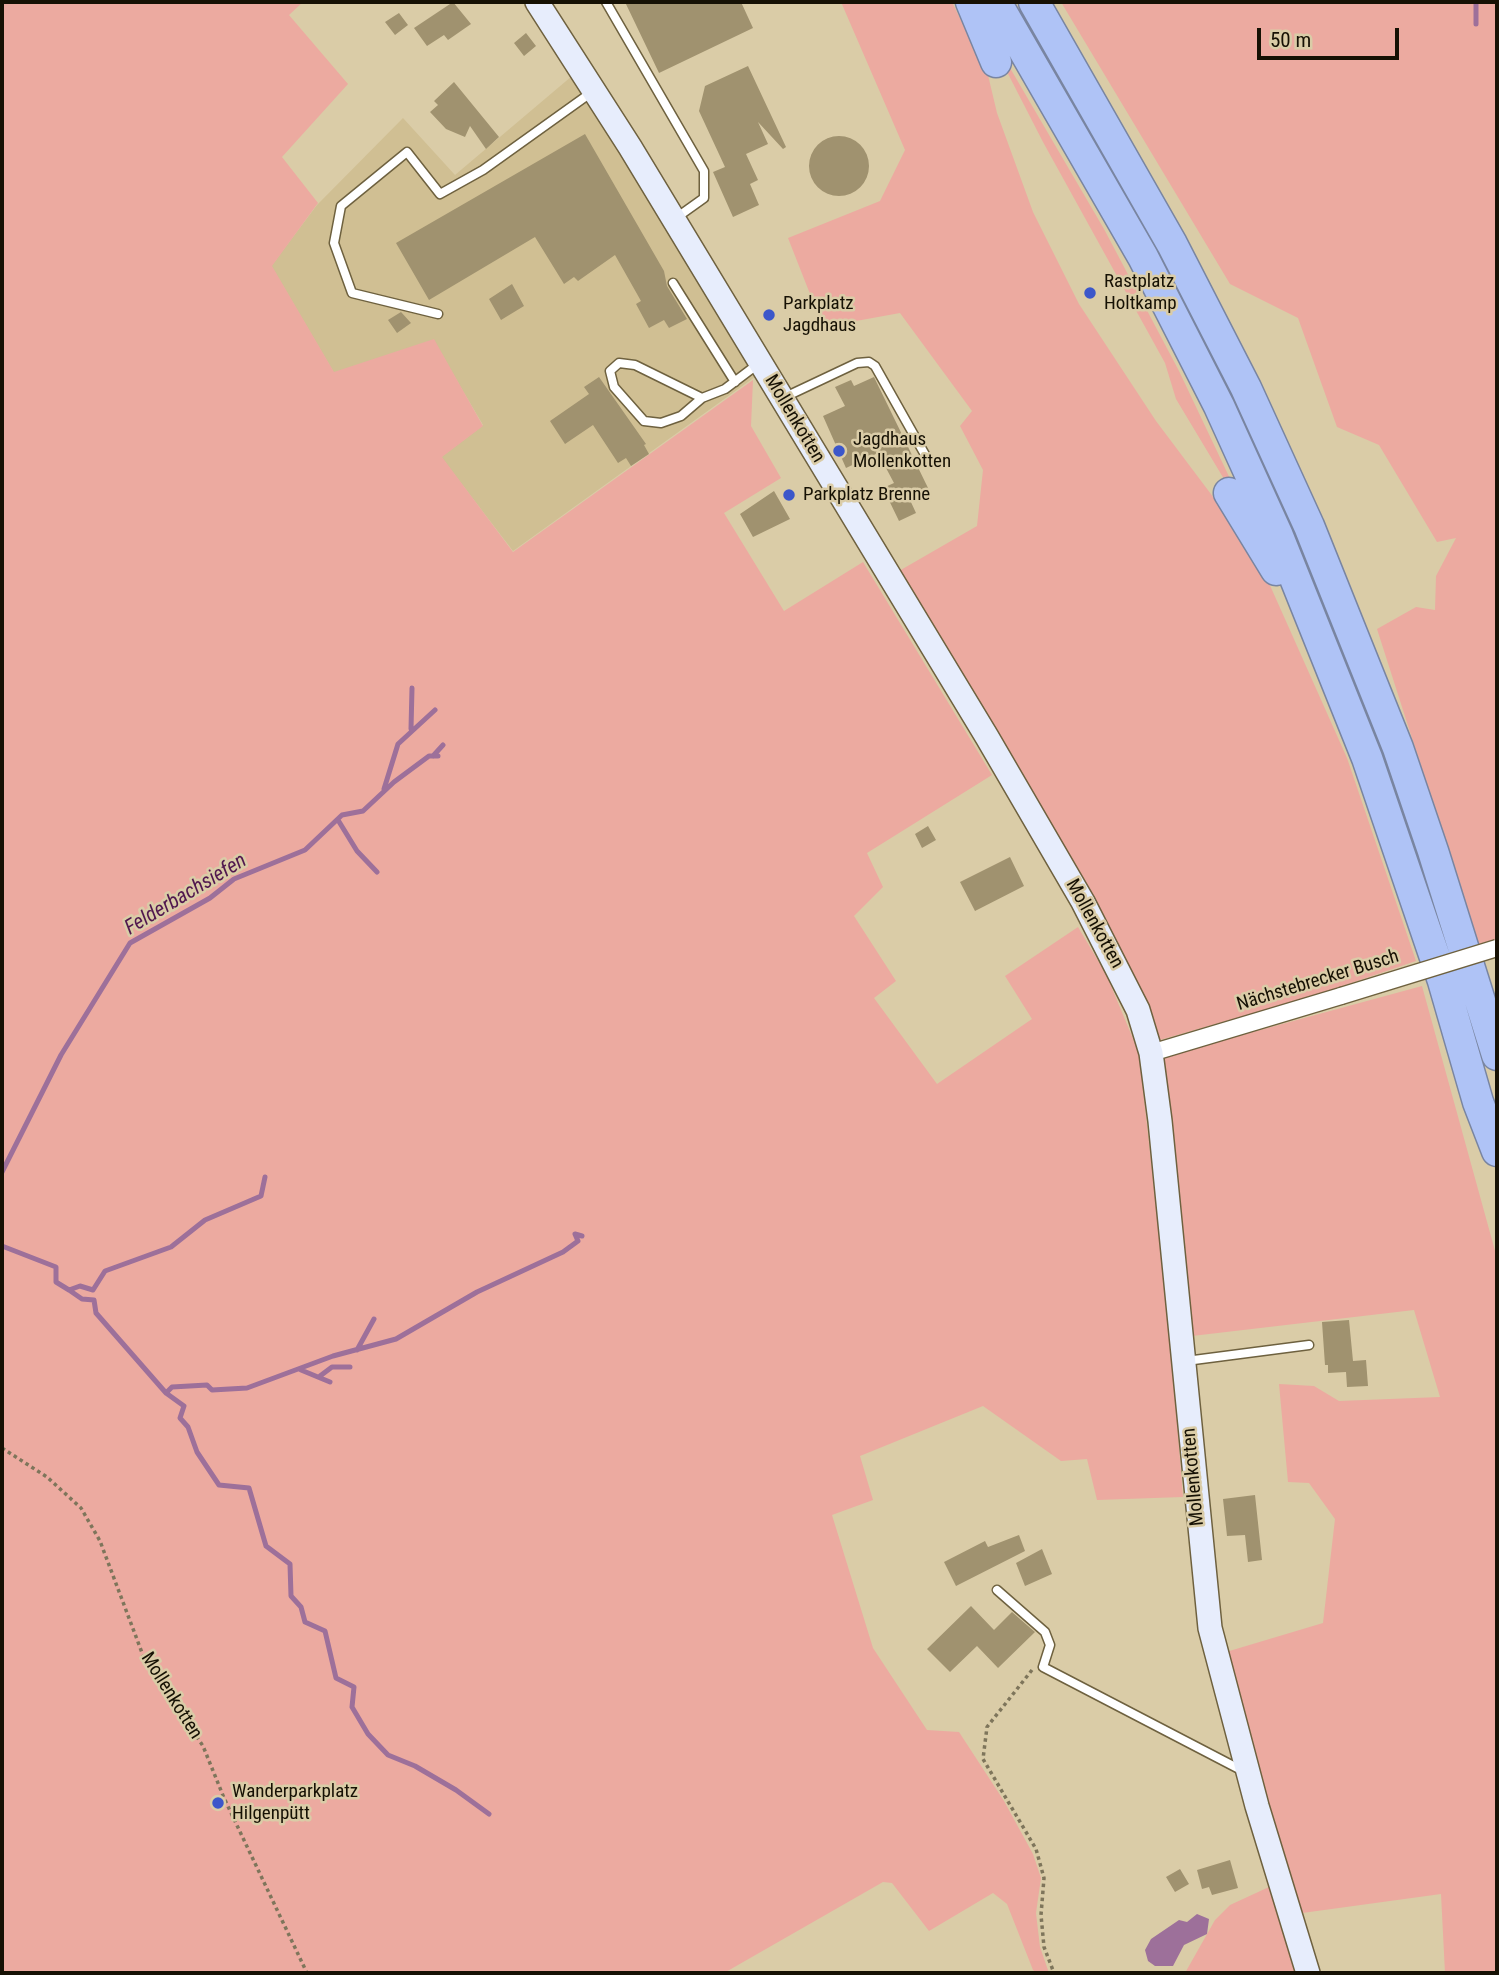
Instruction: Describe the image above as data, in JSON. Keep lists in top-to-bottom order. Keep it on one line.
{"streets":{"main road":["Mollenkotten"],"street":["Nächstebrecker Busch"]},"crossings":[["Mollenkotten","Nächstebrecker Busch"]],"water":["Felderbachsiefen"],"places":["Rastplatz Holtkamp","Parkplatz Jagdhaus","Jagdhaus Mollenkotten","Parkplatz Brenne","Wanderparkplatz Hilgenpütt"],"scale_bar":"50 m"}
